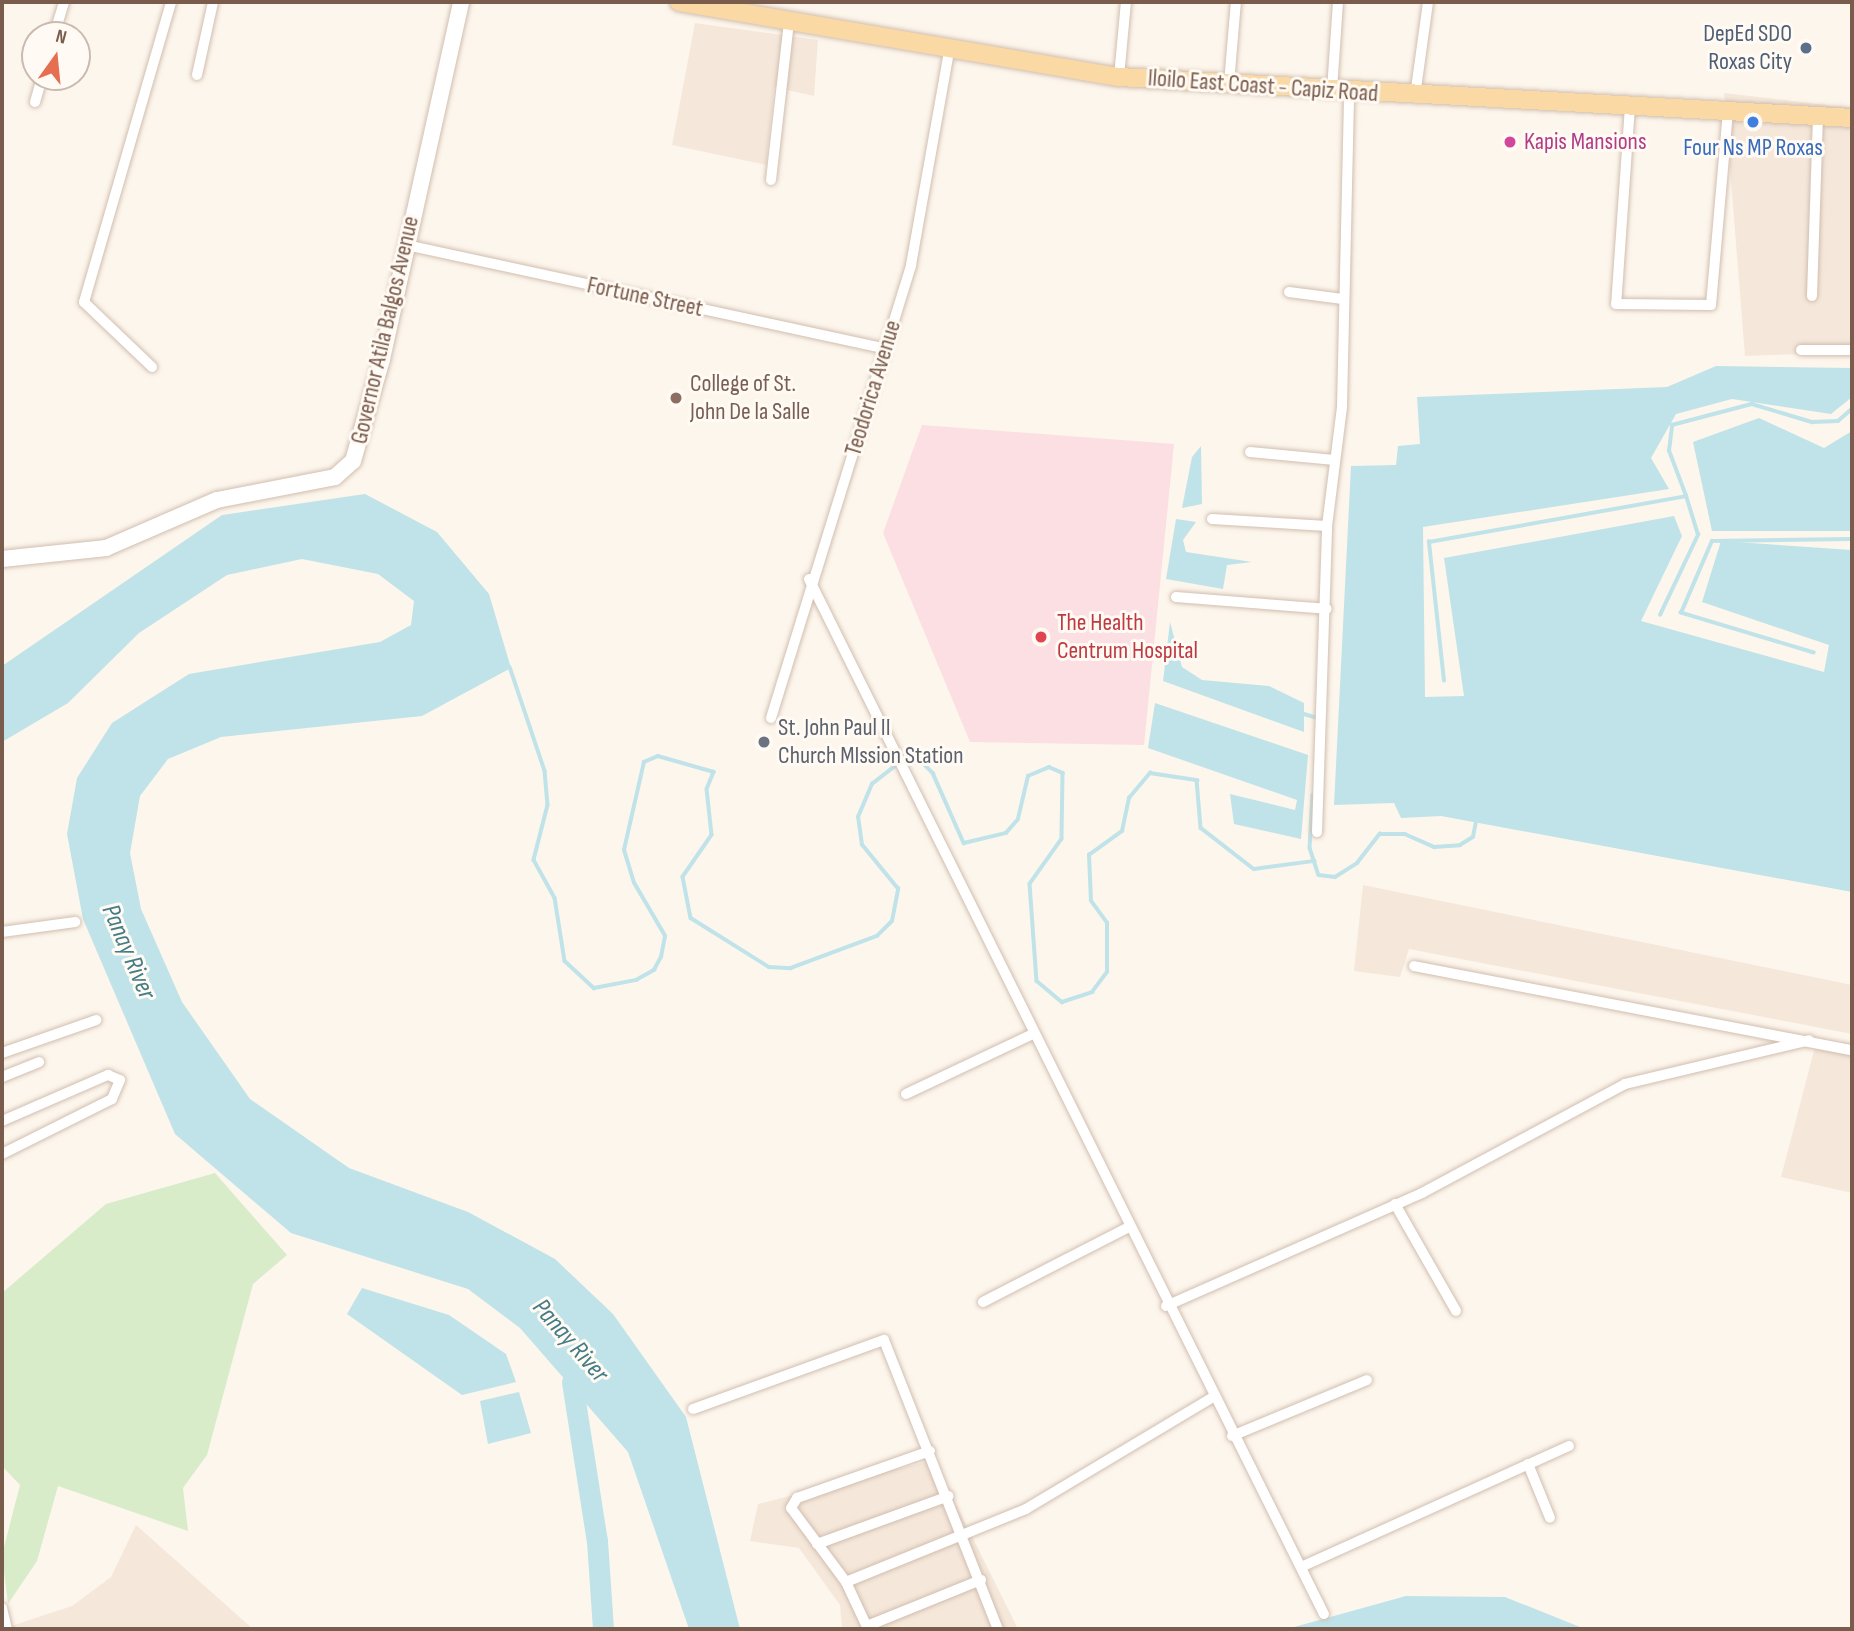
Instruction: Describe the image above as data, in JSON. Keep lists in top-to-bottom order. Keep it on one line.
{"streets":{"main road":["Iloilo East Coast - Capiz Road","Governor Atila Balgos Avenue"],"street":["Fortune Street","Teodorica Avenue"]},"crossings":[["Iloilo East Coast - Capiz Road","Teodorica Avenue"],["Fortune Street","Governor Atila Balgos Avenue"],["Fortune Street","Teodorica Avenue"]],"water":["Panay River"],"places":["DepEd SDO Roxas City","Four Ns MP Roxas","Kapis Mansions","College of St. John De la Salle","The Health Centrum Hospital","St. John Paul II Church MIssion Station"],"north":"top"}
